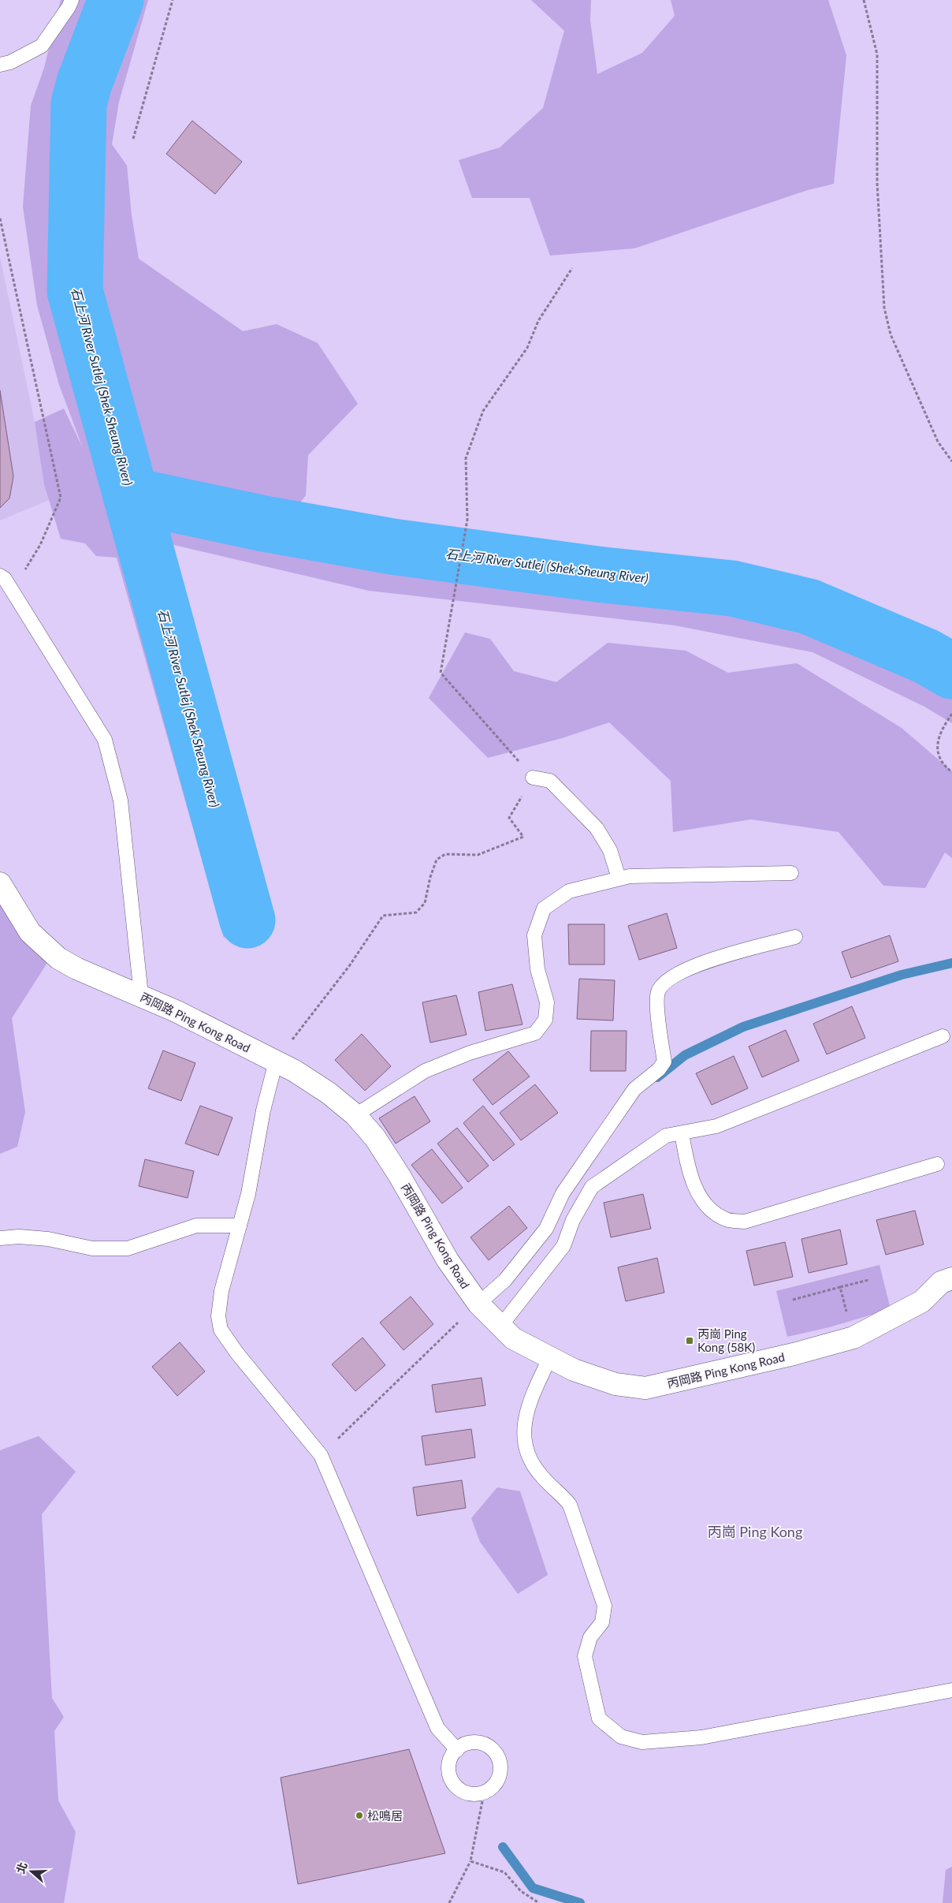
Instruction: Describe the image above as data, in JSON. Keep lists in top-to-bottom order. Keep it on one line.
{"streets":{"street":["丙岡路 Ping Kong Road"]},"districts":["丙崗 Ping Kong"],"water":["石上河 River Sutlej (Shek Sheung River)"],"places":{"transit":["丙崗 Ping Kong (58K)"],"other":["松鳴居"]},"north":"left"}
